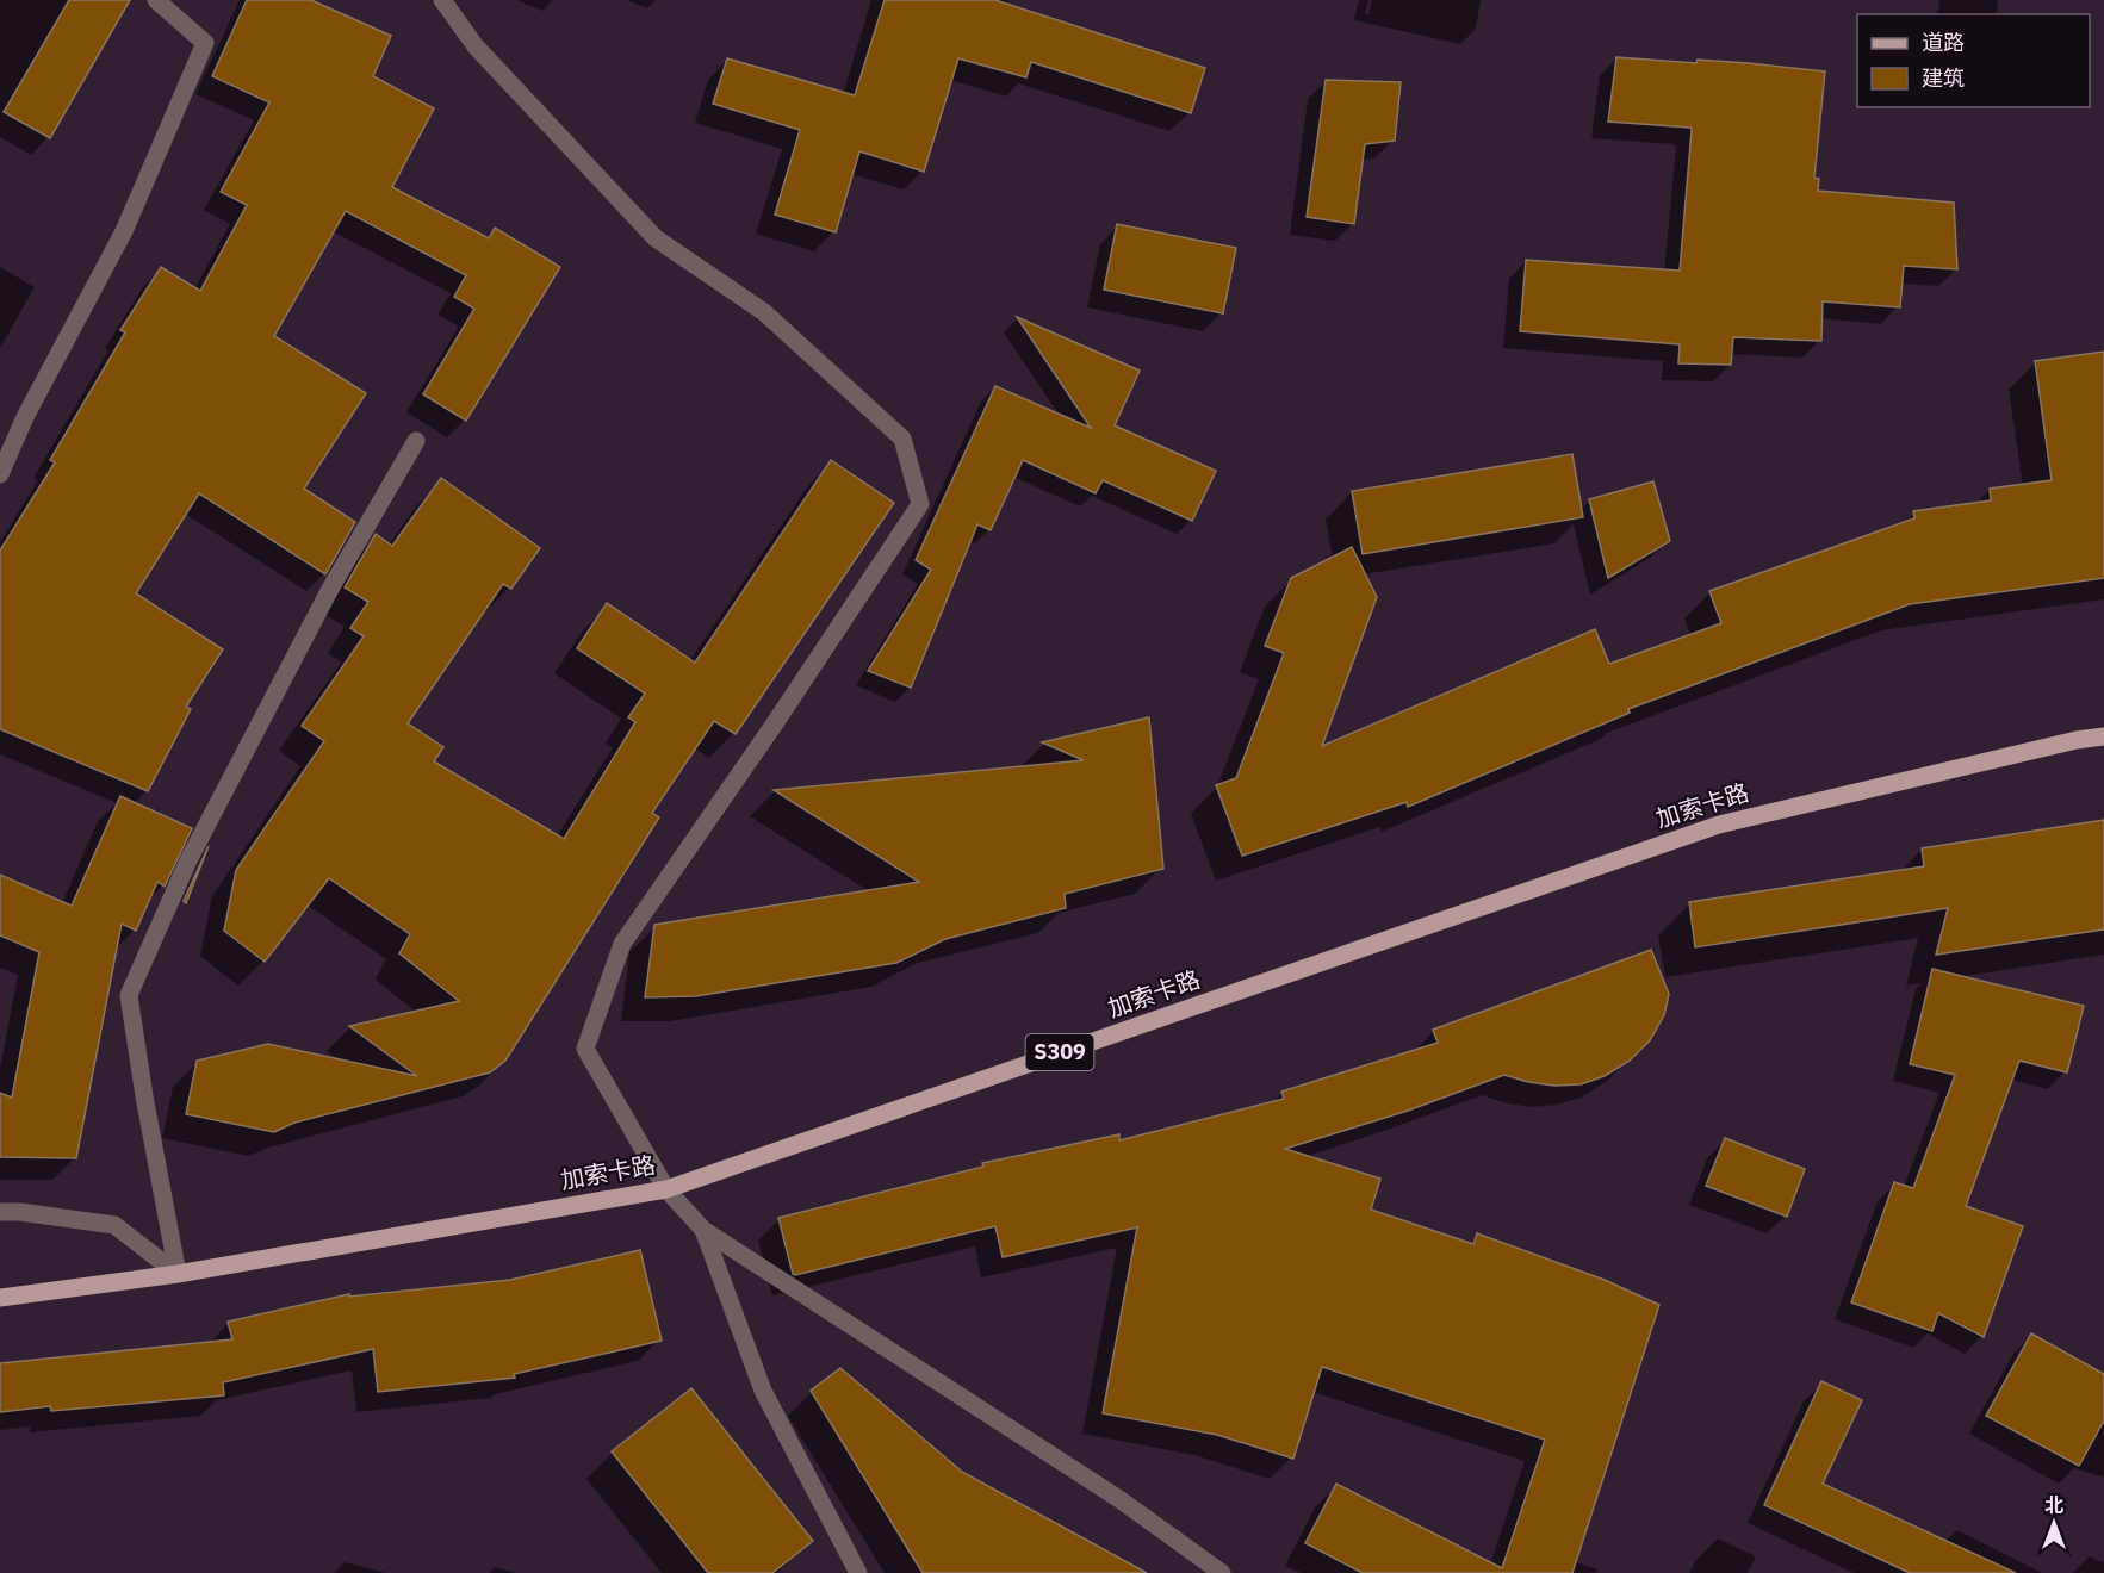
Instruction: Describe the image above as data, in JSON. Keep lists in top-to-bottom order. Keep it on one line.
{"streets":{"main road":["加索卡路","S309"]},"legend":["道路","建筑"],"north":"top"}
